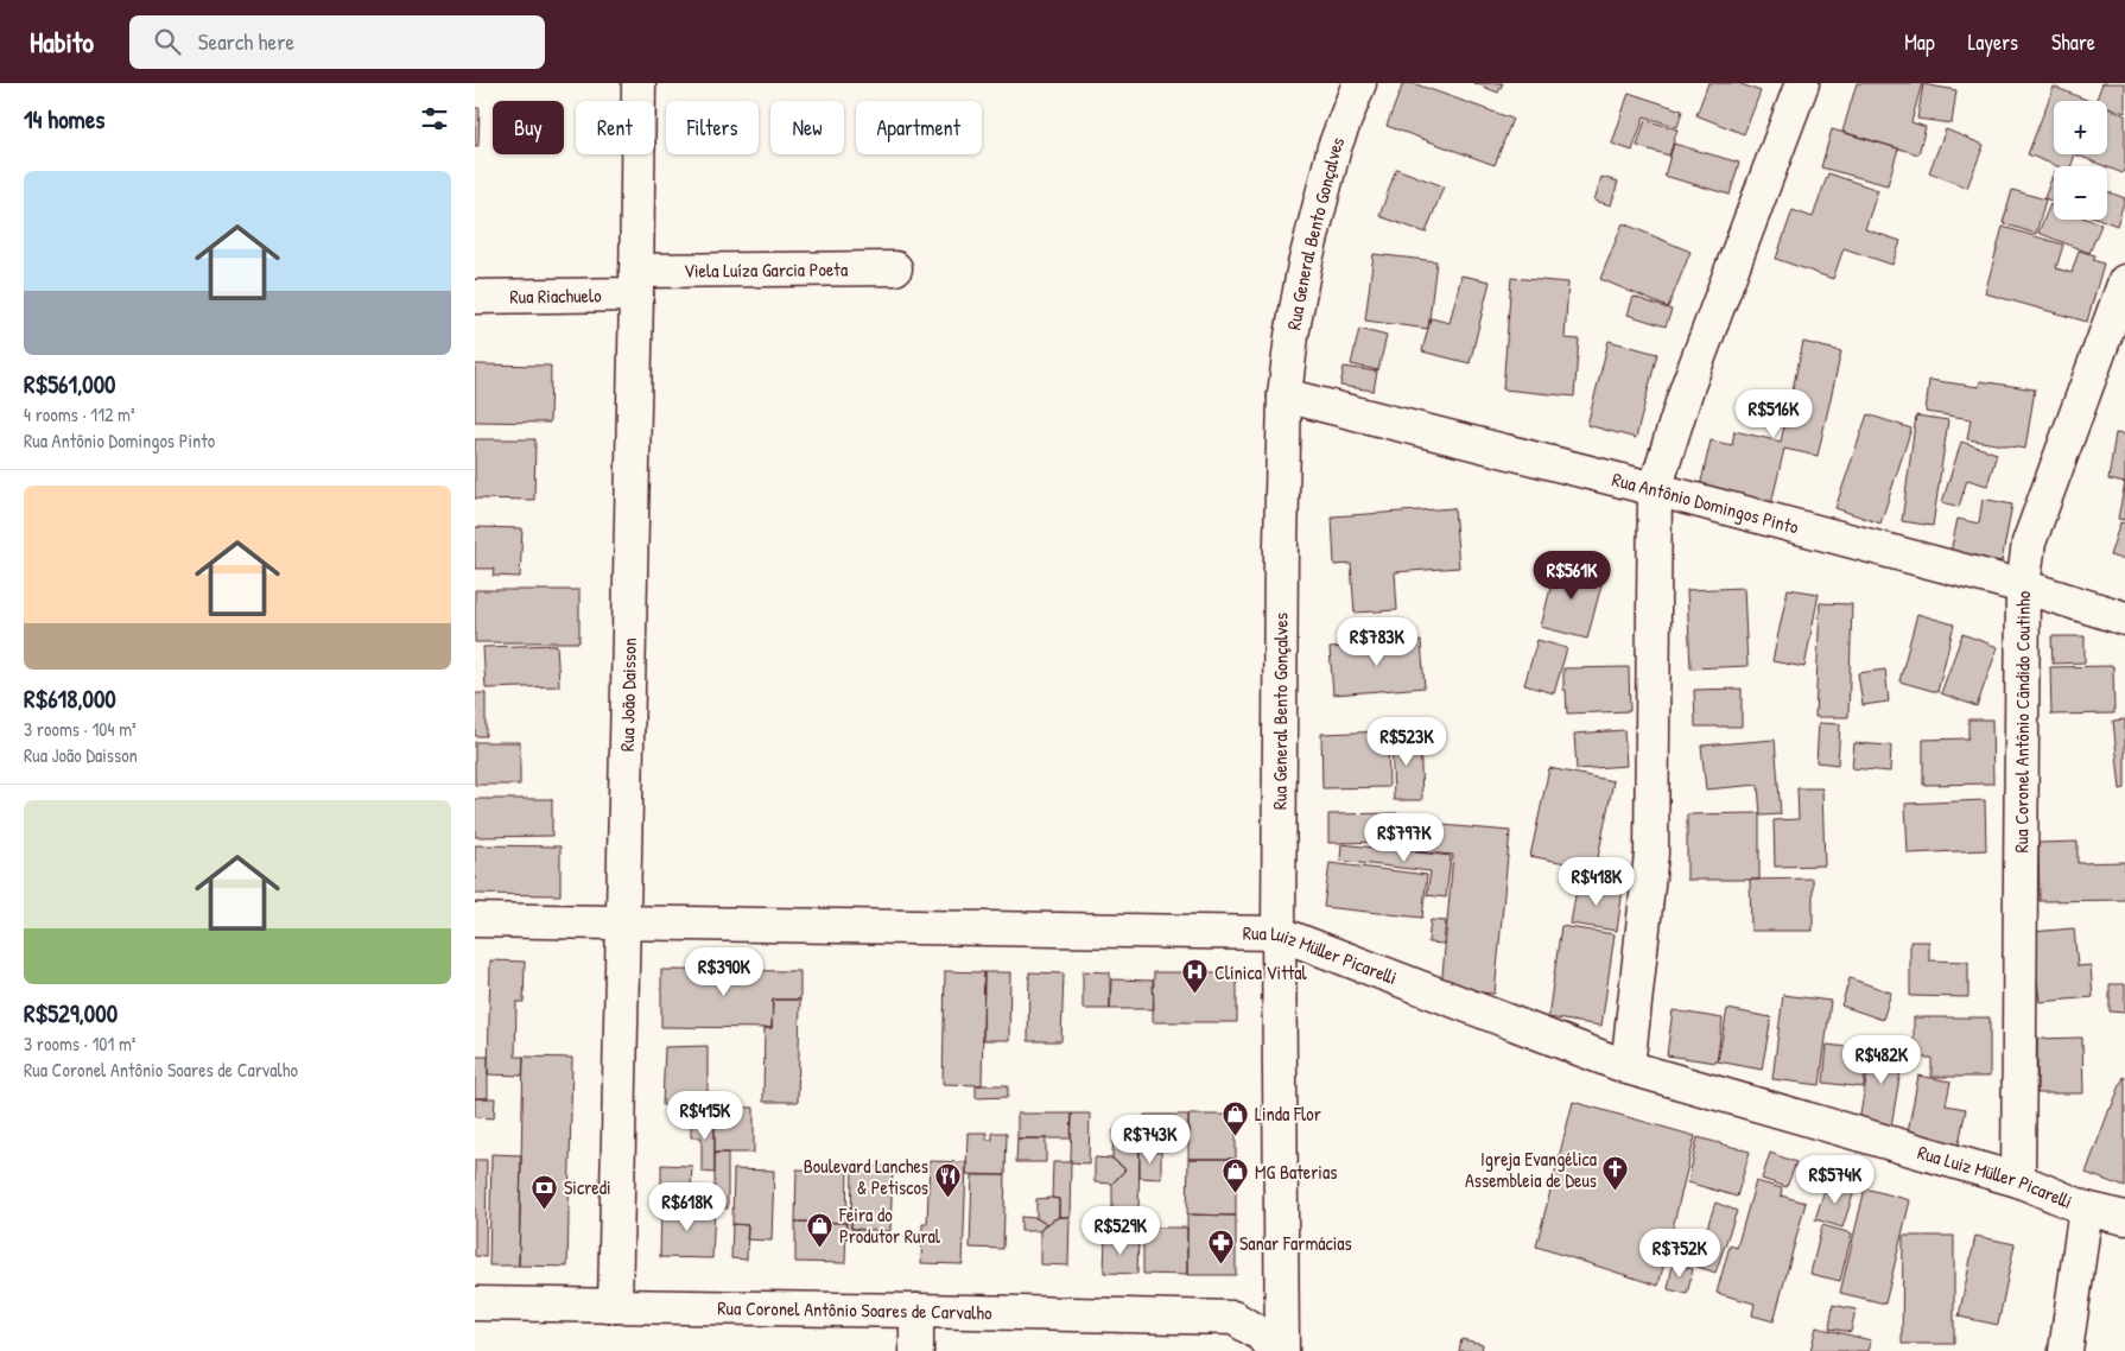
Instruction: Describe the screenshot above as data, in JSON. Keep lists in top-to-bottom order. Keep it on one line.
{"streets":{"street":["Rua General Bento Gonçalves","Viela Luíza Garcia Poeta","Rua Riachuelo","Rua Antônio Domingos Pinto","Rua João Daisson","Rua Coronel Antônio Cândido Coutinho","Rua Luiz Müller Picarelli","Rua Coronel Antônio Soares de Carvalho"]},"crossings":[["Rua General Bento Gonçalves","Rua Antônio Domingos Pinto"],["Rua General Bento Gonçalves","Rua Luiz Müller Picarelli"],["Rua General Bento Gonçalves","Rua Coronel Antônio Soares de Carvalho"],["Viela Luíza Garcia Poeta","Rua Riachuelo"],["Viela Luíza Garcia Poeta","Rua João Daisson"],["Rua Riachuelo","Rua João Daisson"],["Rua Antônio Domingos Pinto","Rua Coronel Antônio Cândido Coutinho"],["Rua João Daisson","Rua Luiz Müller Picarelli"],["Rua João Daisson","Rua Coronel Antônio Soares de Carvalho"],["Rua Coronel Antônio Cândido Coutinho","Rua Luiz Müller Picarelli"]],"places":{"hospital":["Clínica Vittal"],"shop":["Linda Flor","MG Baterias","Feira do Produtor Rural"],"church":["Igreja Evangélica Assembleia de Deus"],"restaurant":["Boulevard Lanches & Petiscos"],"bank":["Sicredi"],"pharmacy":["Sanar Farmácias"]},"page":{"header":"Habito","search":"Search here","nav":["Map","Layers","Share"],"heading":"14 homes","map_buttons":["+","−"],"chip":["Buy","Rent","Filters","New","Apartment"],"list":[{"name":"R$561,000","note":"4 rooms · 112 m² · Rua Antônio Domingos Pinto"},{"name":"R$618,000","note":"3 rooms · 104 m² · Rua João Daisson"},{"name":"R$529,000","note":"3 rooms · 101 m² · Rua Coronel Antônio Soares de Carvalho"}],"price":["R$516K","R$561K","R$783K","R$523K","R$797K","R$418K","R$390K","R$482K","R$415K","R$743K","R$574K","R$618K","R$529K","R$752K"]}}
